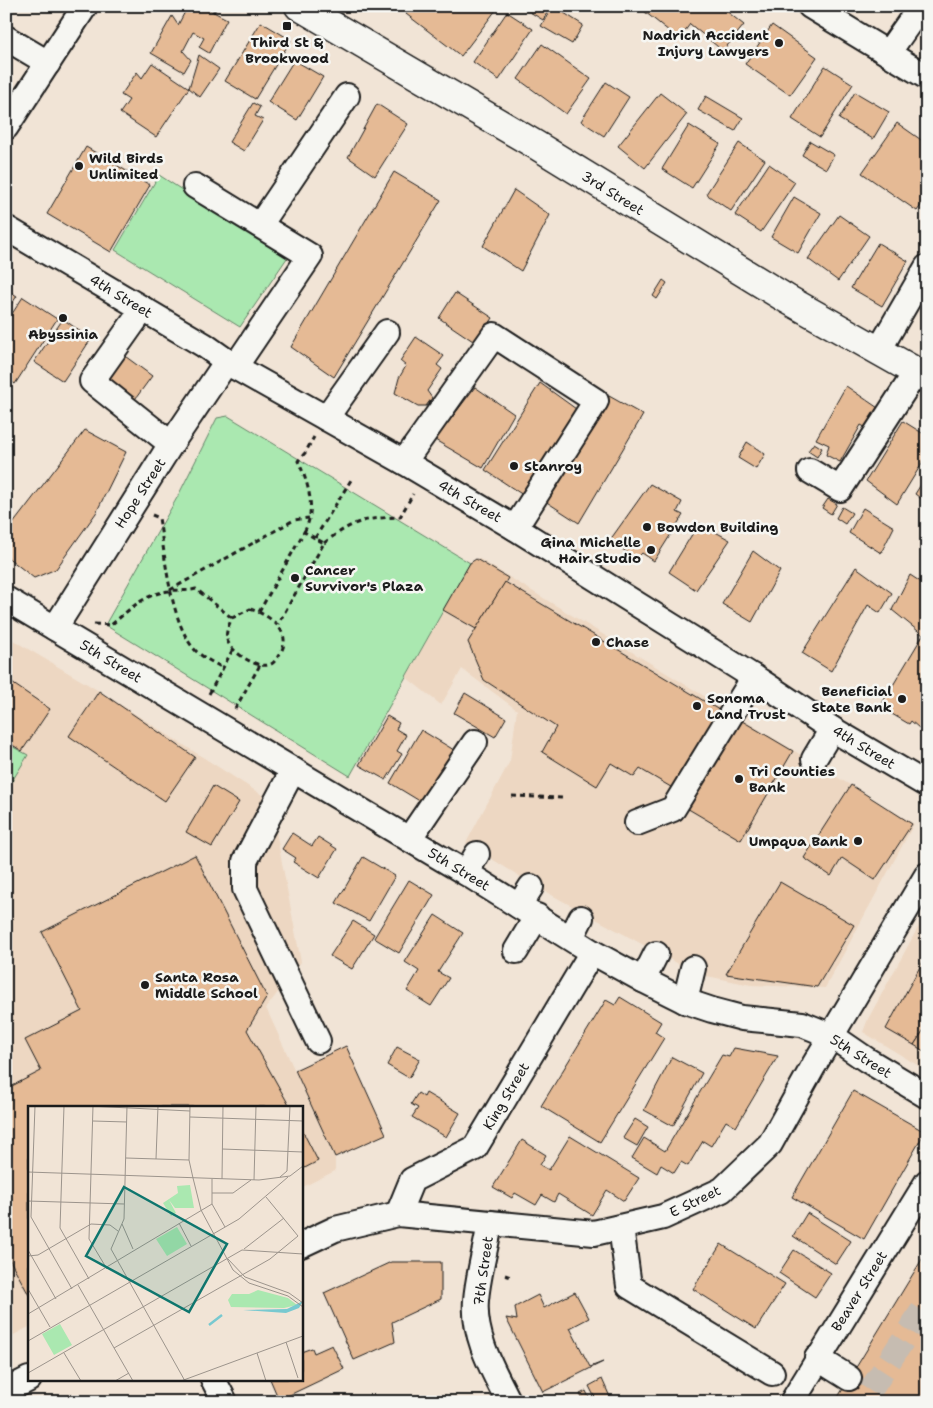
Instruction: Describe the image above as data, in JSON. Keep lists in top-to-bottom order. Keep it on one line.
{"streets":{"main road":["3rd Street"],"street":["4th Street","Hope Street","5th Street","King Street","E Street","7th Street","Beaver Street"]},"crossings":[["4th Street","Hope Street"],["Hope Street","5th Street"],["5th Street","King Street"],["5th Street","E Street"],["King Street","E Street"],["E Street","7th Street"]],"places":{"transit":["Third St & Brookwood"],"other":["Nadrich Accident Injury Lawyers","Wild Birds Unlimited","Abyssinia","Stanroy","Bowdon Building","Gina Michelle Hair Studio","Cancer Survivor's Plaza","Chase","Beneficial State Bank","Sonoma Land Trust","Tri Counties Bank","Umpqua Bank","Santa Rosa Middle School"]}}
